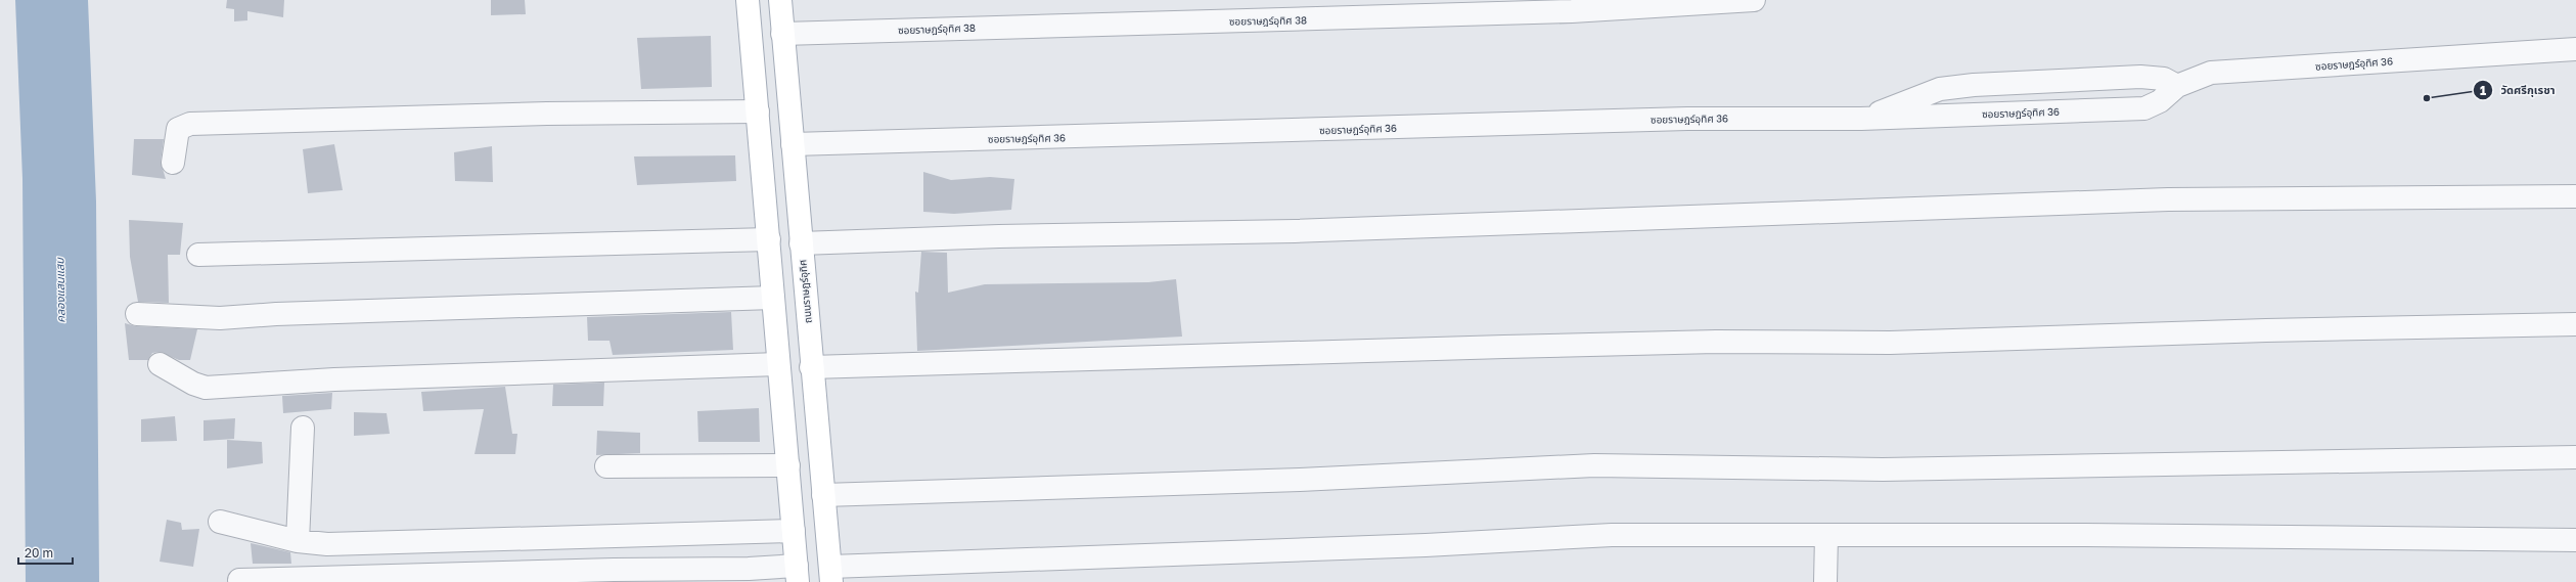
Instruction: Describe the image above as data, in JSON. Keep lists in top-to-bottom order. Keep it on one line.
{"streets":{"main road":["ถนนราษฎร์อุทิศ"],"street":["ซอยราษฎร์อุทิศ 38","ซอยราษฎร์อุทิศ 36"]},"crossings":[["ซอยราษฎร์อุทิศ 38","ถนนราษฎร์อุทิศ"],["ซอยราษฎร์อุทิศ 36","ถนนราษฎร์อุทิศ"]],"water":["คลองแสนแสบ"],"places":["วัดศรีกุเรชา"],"scale_bar":"20 m"}
